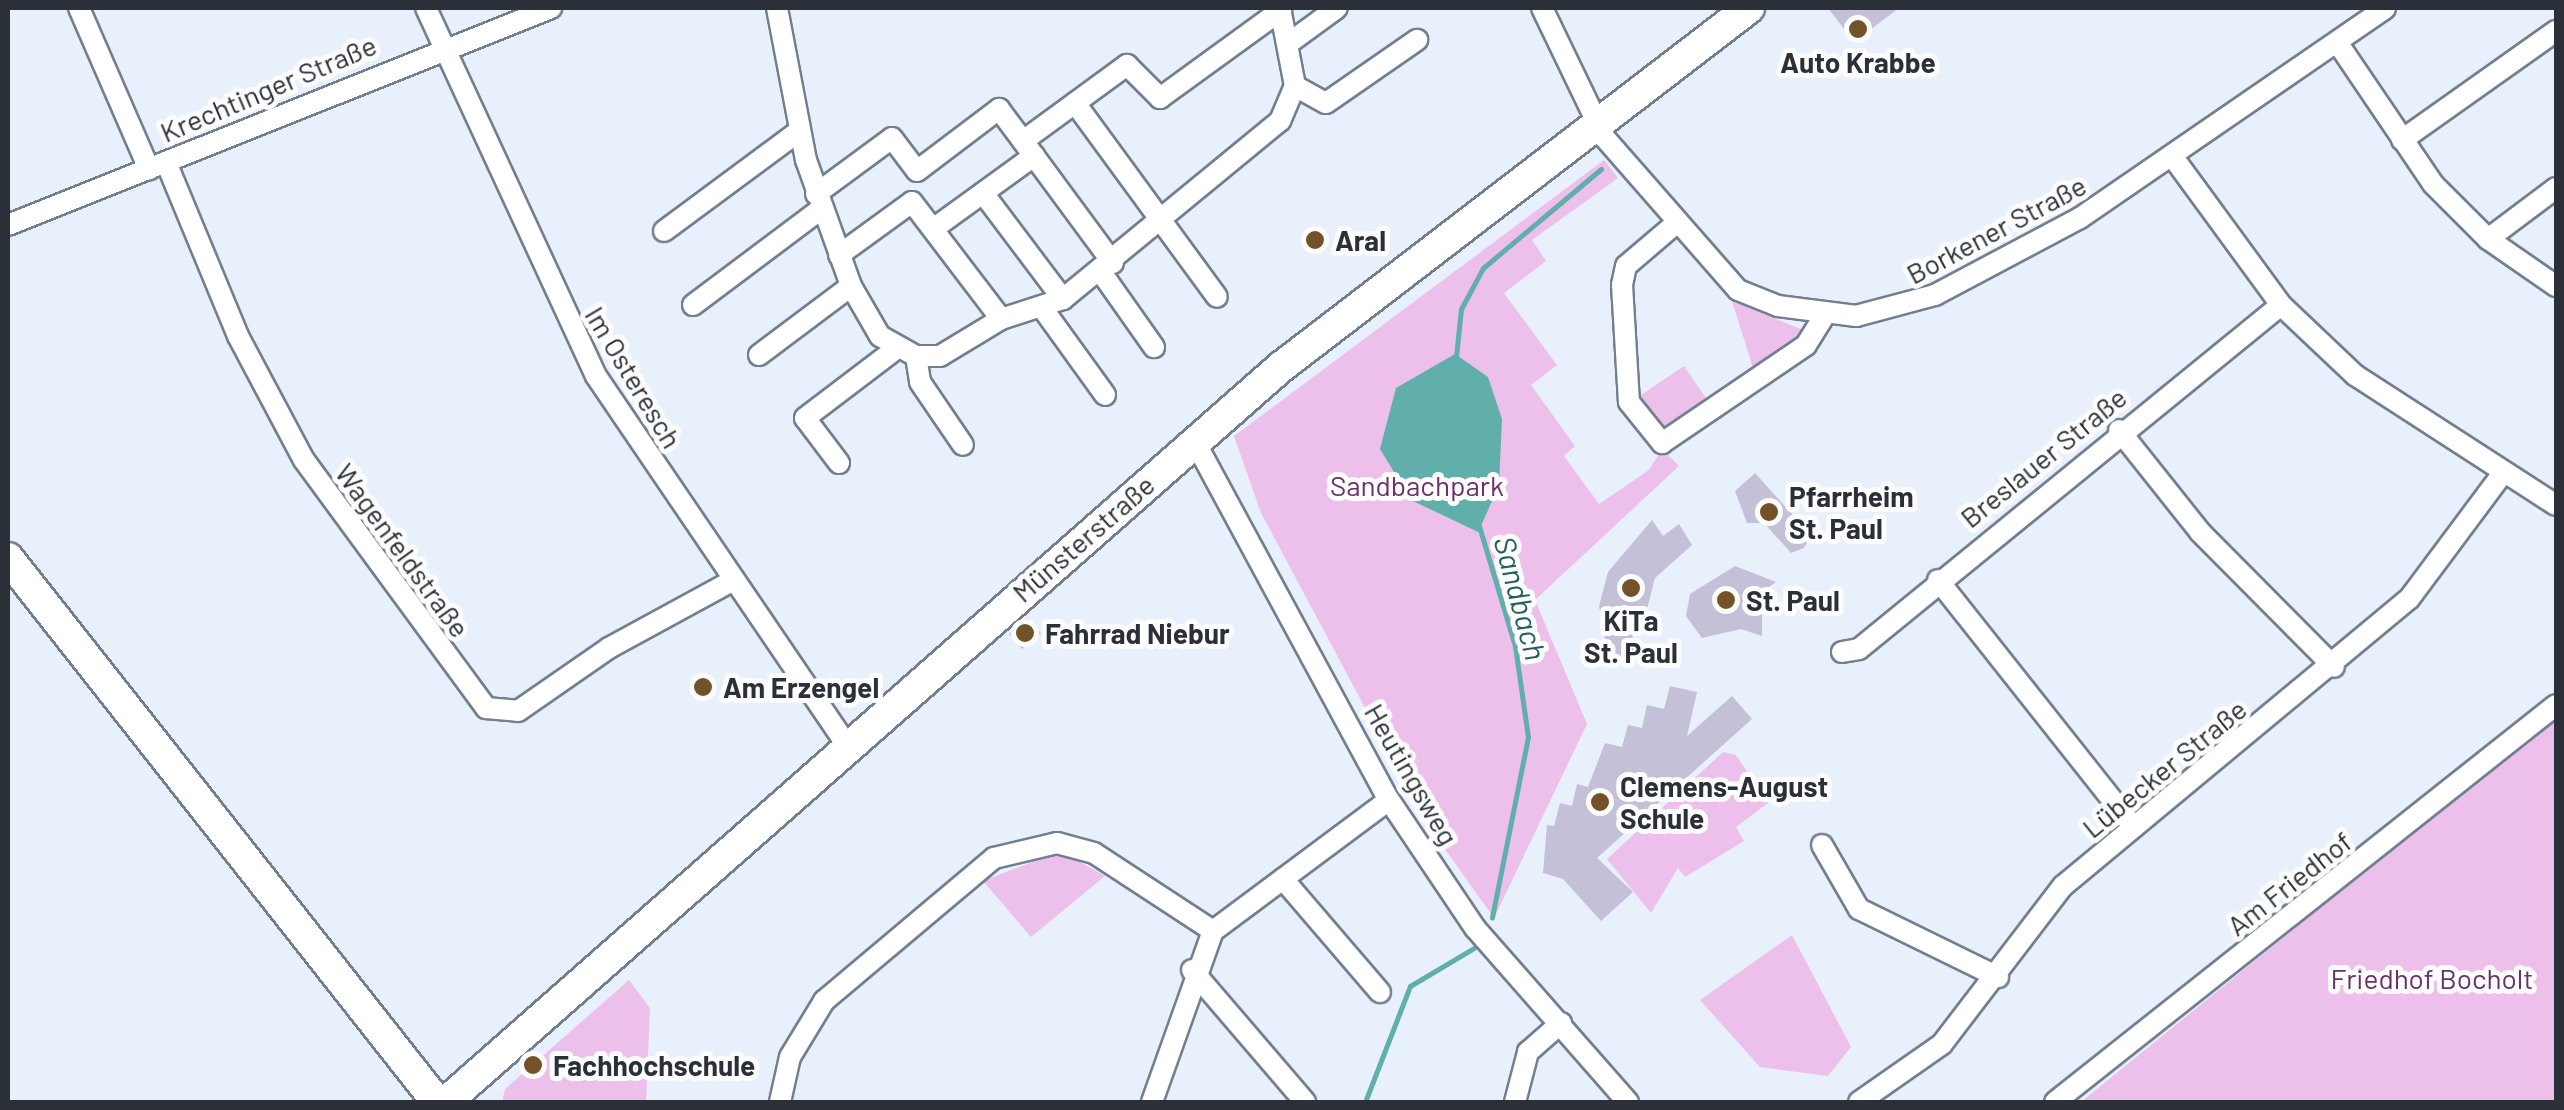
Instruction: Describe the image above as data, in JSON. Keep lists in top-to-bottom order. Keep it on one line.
{"streets":{"main road":["Münsterstraße"],"street":["Krechtinger Straße","Borkener Straße","Im Osteresch","Breslauer Straße","Wagenfeldstraße","Lübecker Straße","Heutingsweg","Am Friedhof"]},"crossings":[["Krechtinger Straße","Im Osteresch"],["Krechtinger Straße","Wagenfeldstraße"],["Borkener Straße","Münsterstraße"],["Im Osteresch","Münsterstraße"],["Im Osteresch","Wagenfeldstraße"],["Münsterstraße","Heutingsweg"]],"water":["Sandbach"],"parks":["Sandbachpark","Friedhof Bocholt"],"places":["Auto Krabbe","Aral","Pfarrheim St. Paul","KiTa St. Paul","St. Paul","Fahrrad Niebur","Am Erzengel","Clemens-August Schule","Fachhochschule"]}
